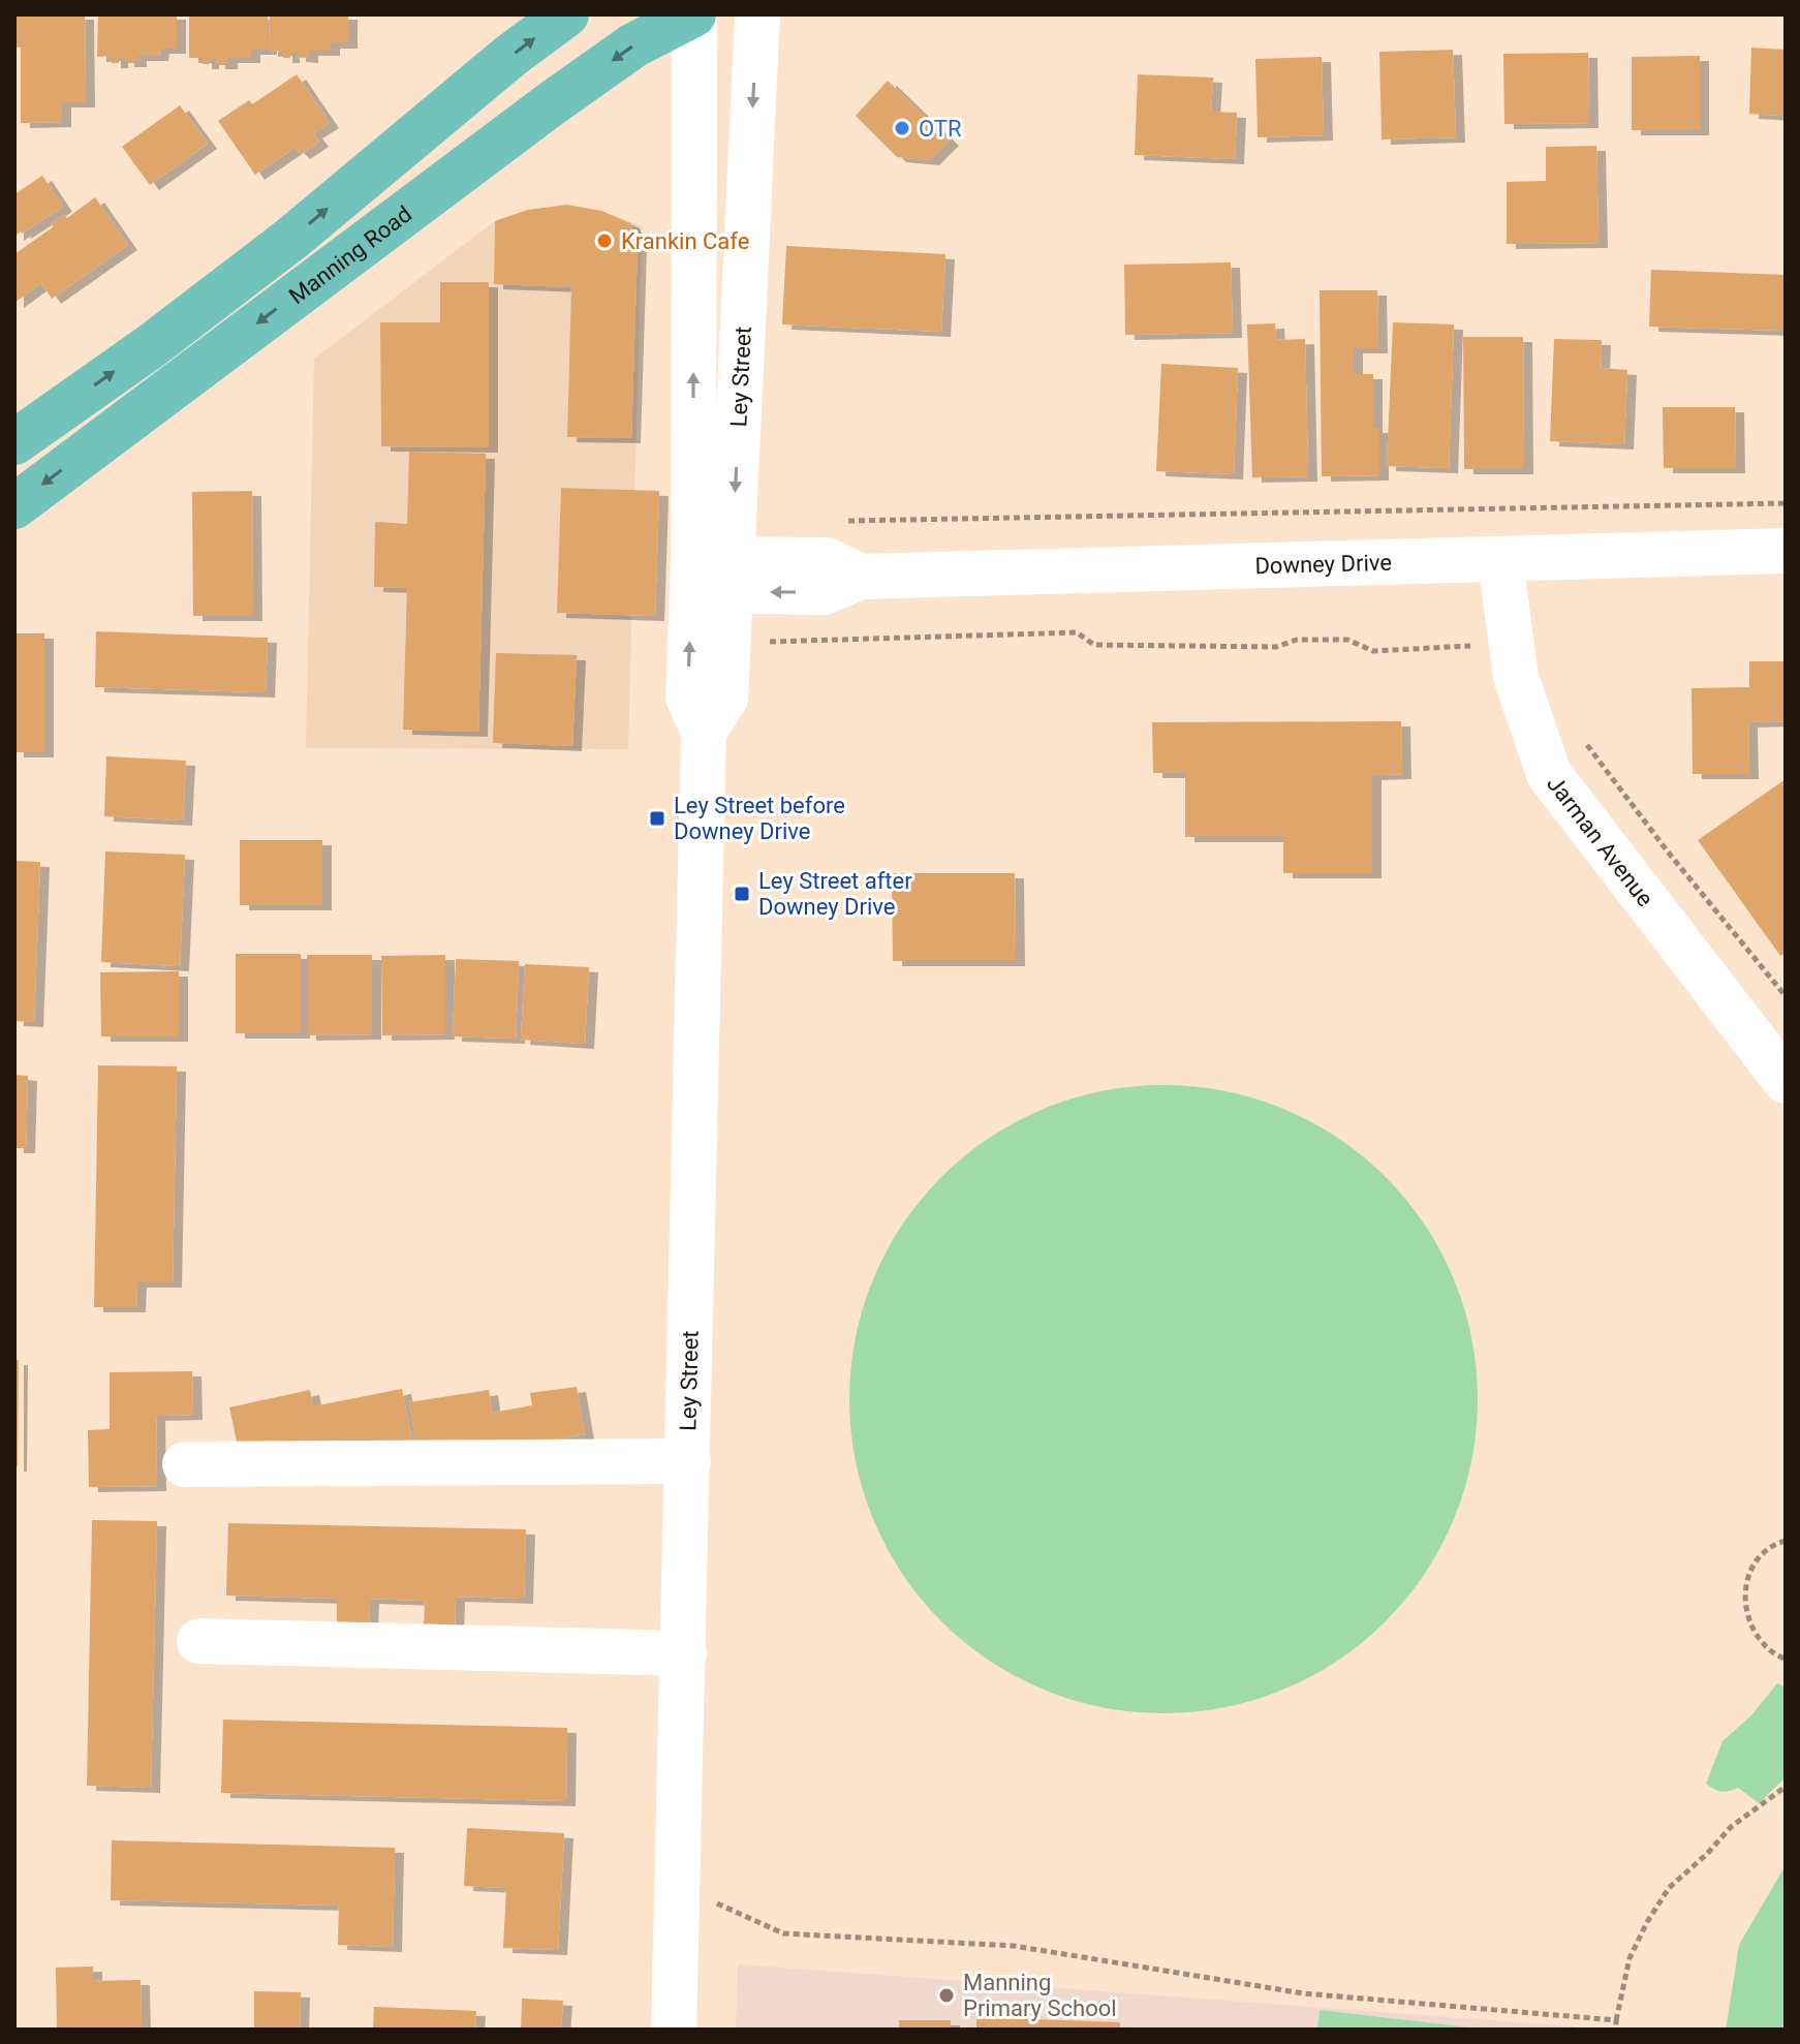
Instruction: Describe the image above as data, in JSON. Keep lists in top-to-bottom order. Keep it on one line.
{"streets":{"main road":["Manning Road"],"street":["Ley Street","Downey Drive","Jarman Avenue"]},"crossings":[["Manning Road","Ley Street"],["Ley Street","Downey Drive"],["Downey Drive","Jarman Avenue"]],"places":{"other":["OTR","Krankin Cafe","Manning Primary School"],"transit":["Ley Street before Downey Drive","Ley Street after Downey Drive"]}}
